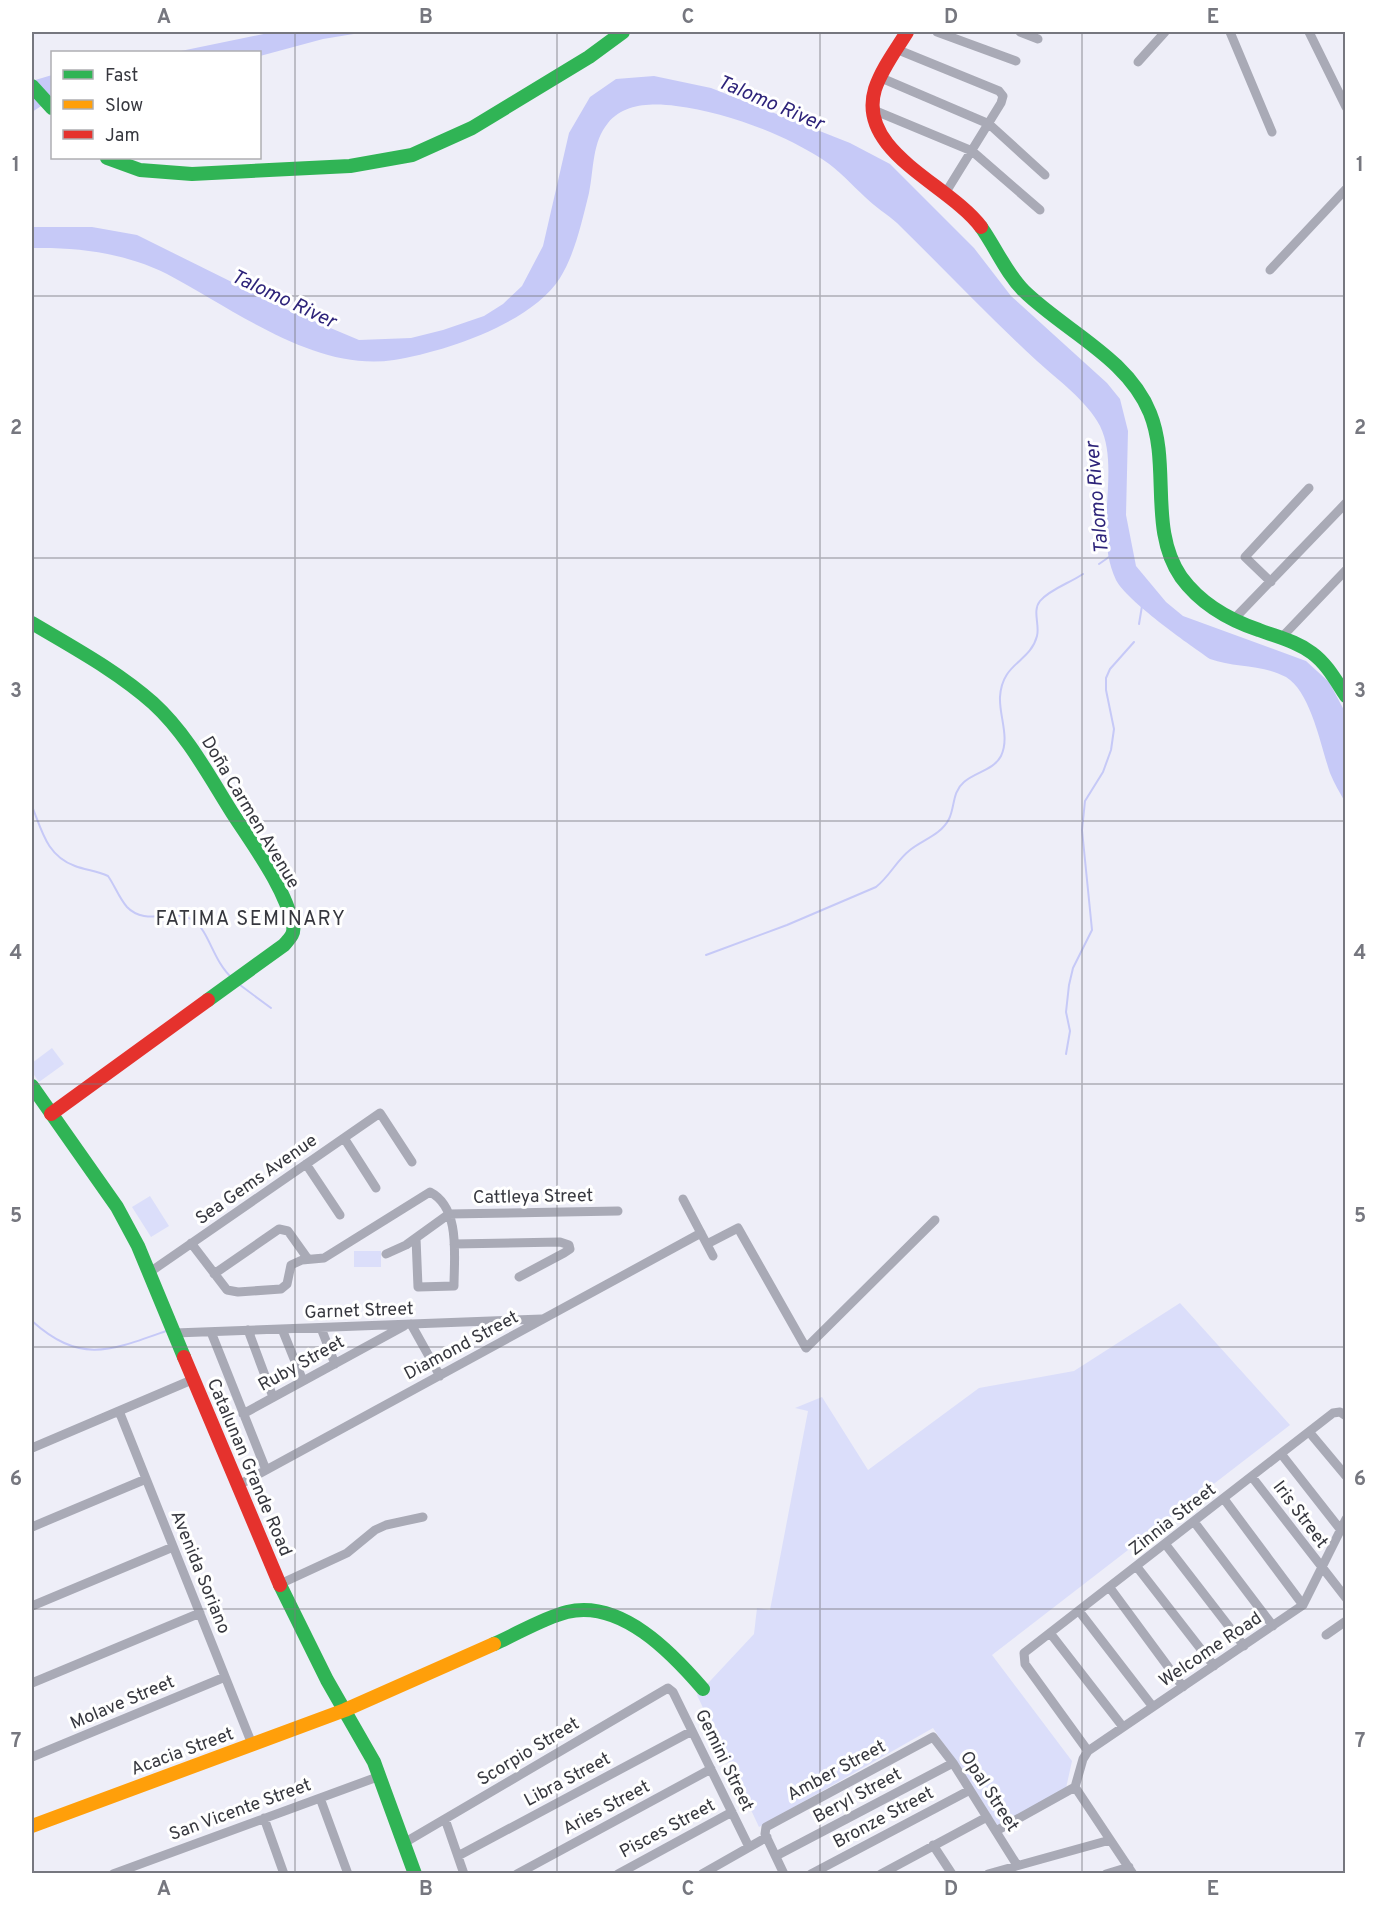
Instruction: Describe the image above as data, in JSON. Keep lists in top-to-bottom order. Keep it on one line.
{"streets":{"main road":["Doña Carmen Avenue","Catalunan Grande Road","Acacia Street"],"street":["Sea Gems Avenue","Cattleya Street","Garnet Street","Diamond Street","Ruby Street","Iris Street","Zinnia Street","Avenida Soriano","Welcome Road","Molave Street","Scorpio Street","Gemini Street","Amber Street","Libra Street","Opal Street","Beryl Street","Aries Street","San Vicente Street","Bronze Street","Pisces Street"]},"crossings":[["Doña Carmen Avenue","Catalunan Grande Road"],["Sea Gems Avenue","Catalunan Grande Road"],["Garnet Street","Diamond Street"],["Garnet Street","Ruby Street"],["Garnet Street","Catalunan Grande Road"],["Diamond Street","Catalunan Grande Road"],["Catalunan Grande Road","Acacia Street"],["Catalunan Grande Road","Scorpio Street"],["Catalunan Grande Road","San Vicente Street"],["Iris Street","Zinnia Street"],["Iris Street","Welcome Road"],["Zinnia Street","Welcome Road"],["Avenida Soriano","Molave Street"],["Avenida Soriano","Acacia Street"],["Scorpio Street","Gemini Street"],["Gemini Street","Amber Street"],["Gemini Street","Libra Street"],["Gemini Street","Aries Street"],["Gemini Street","Pisces Street"],["Amber Street","Opal Street"],["Opal Street","Beryl Street"],["Opal Street","Bronze Street"]],"districts":["FATIMA SEMINARY"],"water":["Talomo River"],"legend":["Fast","Slow","Jam"],"grid":{"columns":["A","B","C","D","E"],"rows":["1","2","3","4","5","6","7"]}}
